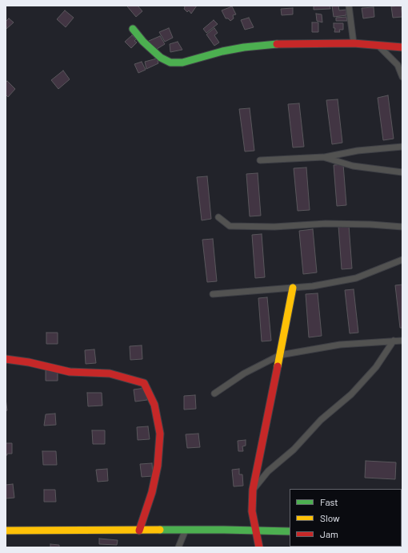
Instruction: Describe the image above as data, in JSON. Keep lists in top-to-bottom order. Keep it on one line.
{"legend":["Fast","Slow","Jam"]}
